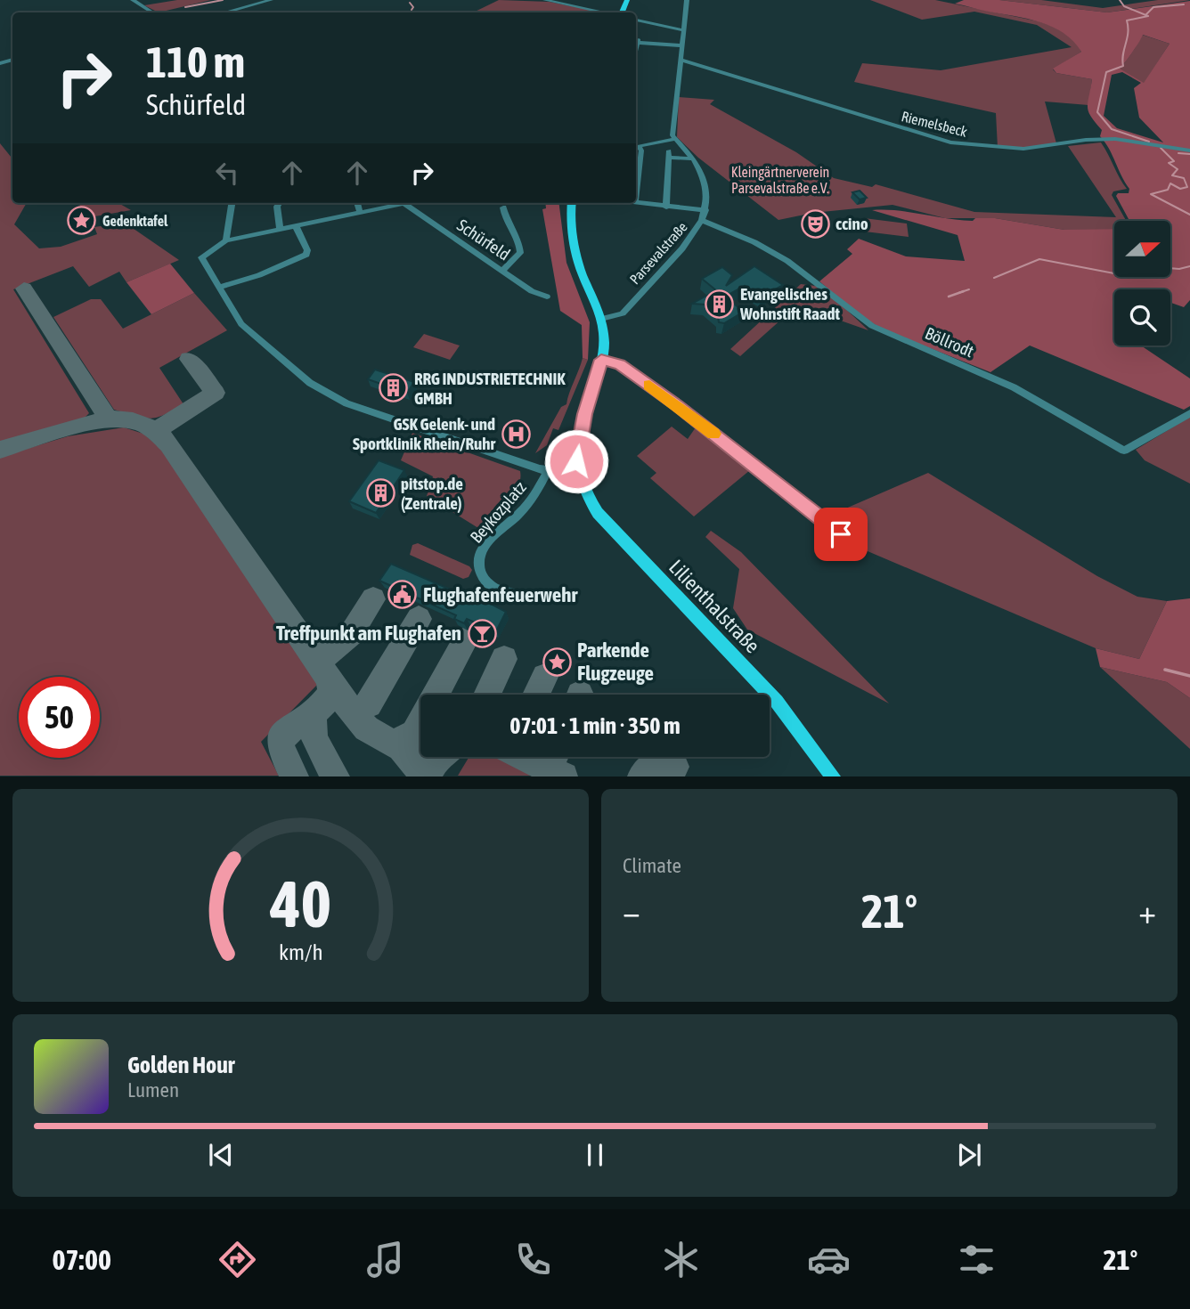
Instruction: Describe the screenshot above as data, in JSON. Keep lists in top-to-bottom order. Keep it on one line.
{"streets":{"main road":["Lilienthalstraße"],"street":["Riemelsbeck","Schürfeld","Parsevalstraße","Böllrodt","Beykozplatz"]},"crossings":[["Parsevalstraße","Böllrodt"]],"parks":["Kleingärtnerverein Parsevalstraße e.V."],"places":{"place":["Gedenktafel","Parkende Flugzeuge"],"theatre":["ccino"],"building":["Evangelisches Wohnstift Raadt","RRG INDUSTRIETECHNIK GMBH","pitstop.de (Zentrale)"],"hospital":["GSK Gelenk- und Sportklinik Rhein/Ruhr"],"public building":["Flughafenfeuerwehr"],"bar":["Treffpunkt am Flughafen"]},"north":"right","page":{"turn":["110 m","Schürfeld"],"limit":"50","trip":"07:01 · 1 min · 350 m","tile":"Climate","heat":["−","21°","+"],"song":["Golden Hour","Lumen"],"tabs":["07:00","21°"],"gauge":["40","km/h"]}}
